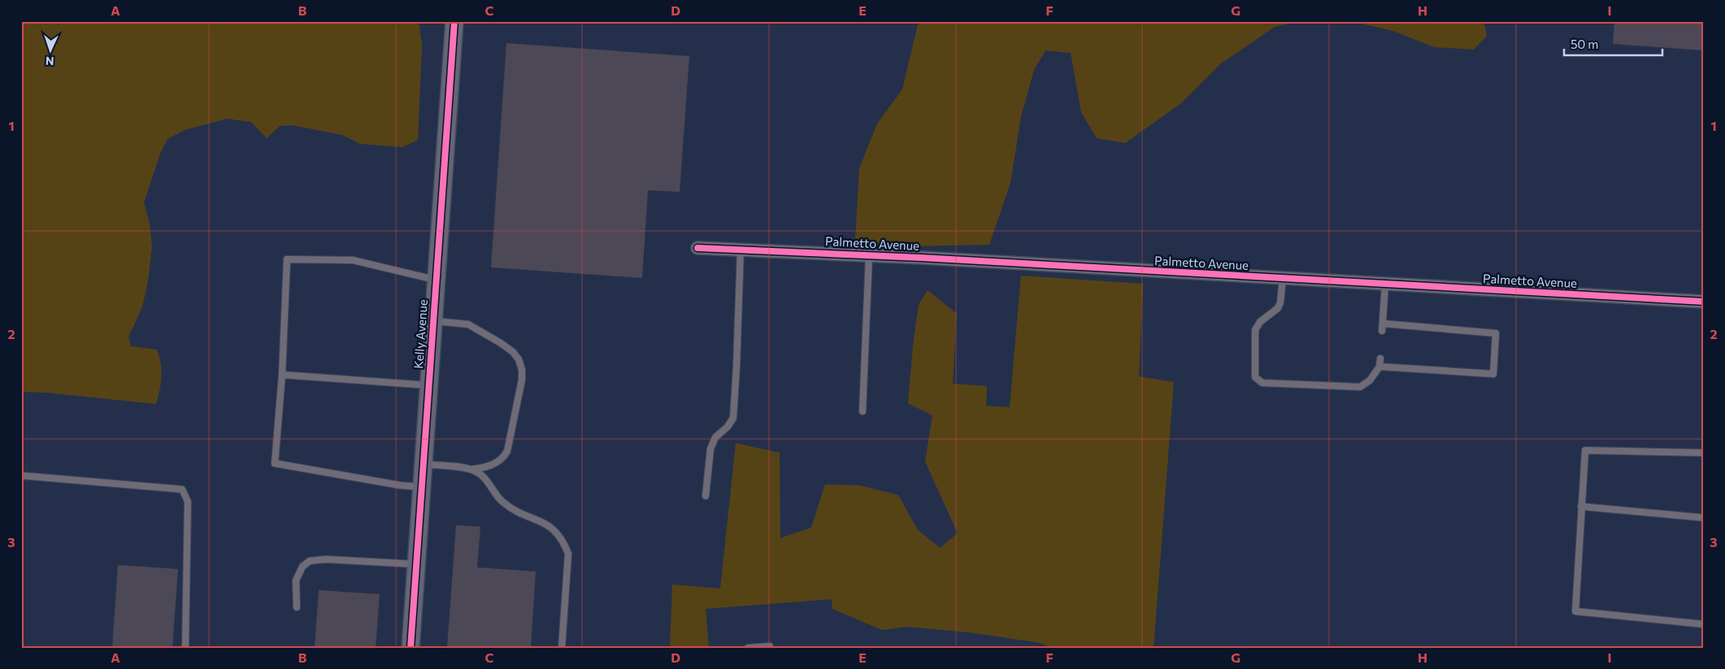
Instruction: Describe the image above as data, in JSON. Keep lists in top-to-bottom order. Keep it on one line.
{"streets":{"main road":["Kelly Avenue"],"street":["Palmetto Avenue"]},"scale_bar":"50 m","north":"bottom","grid":{"columns":["A","B","C","D","E","F","G","H","I"],"rows":["1","2","3"]}}
